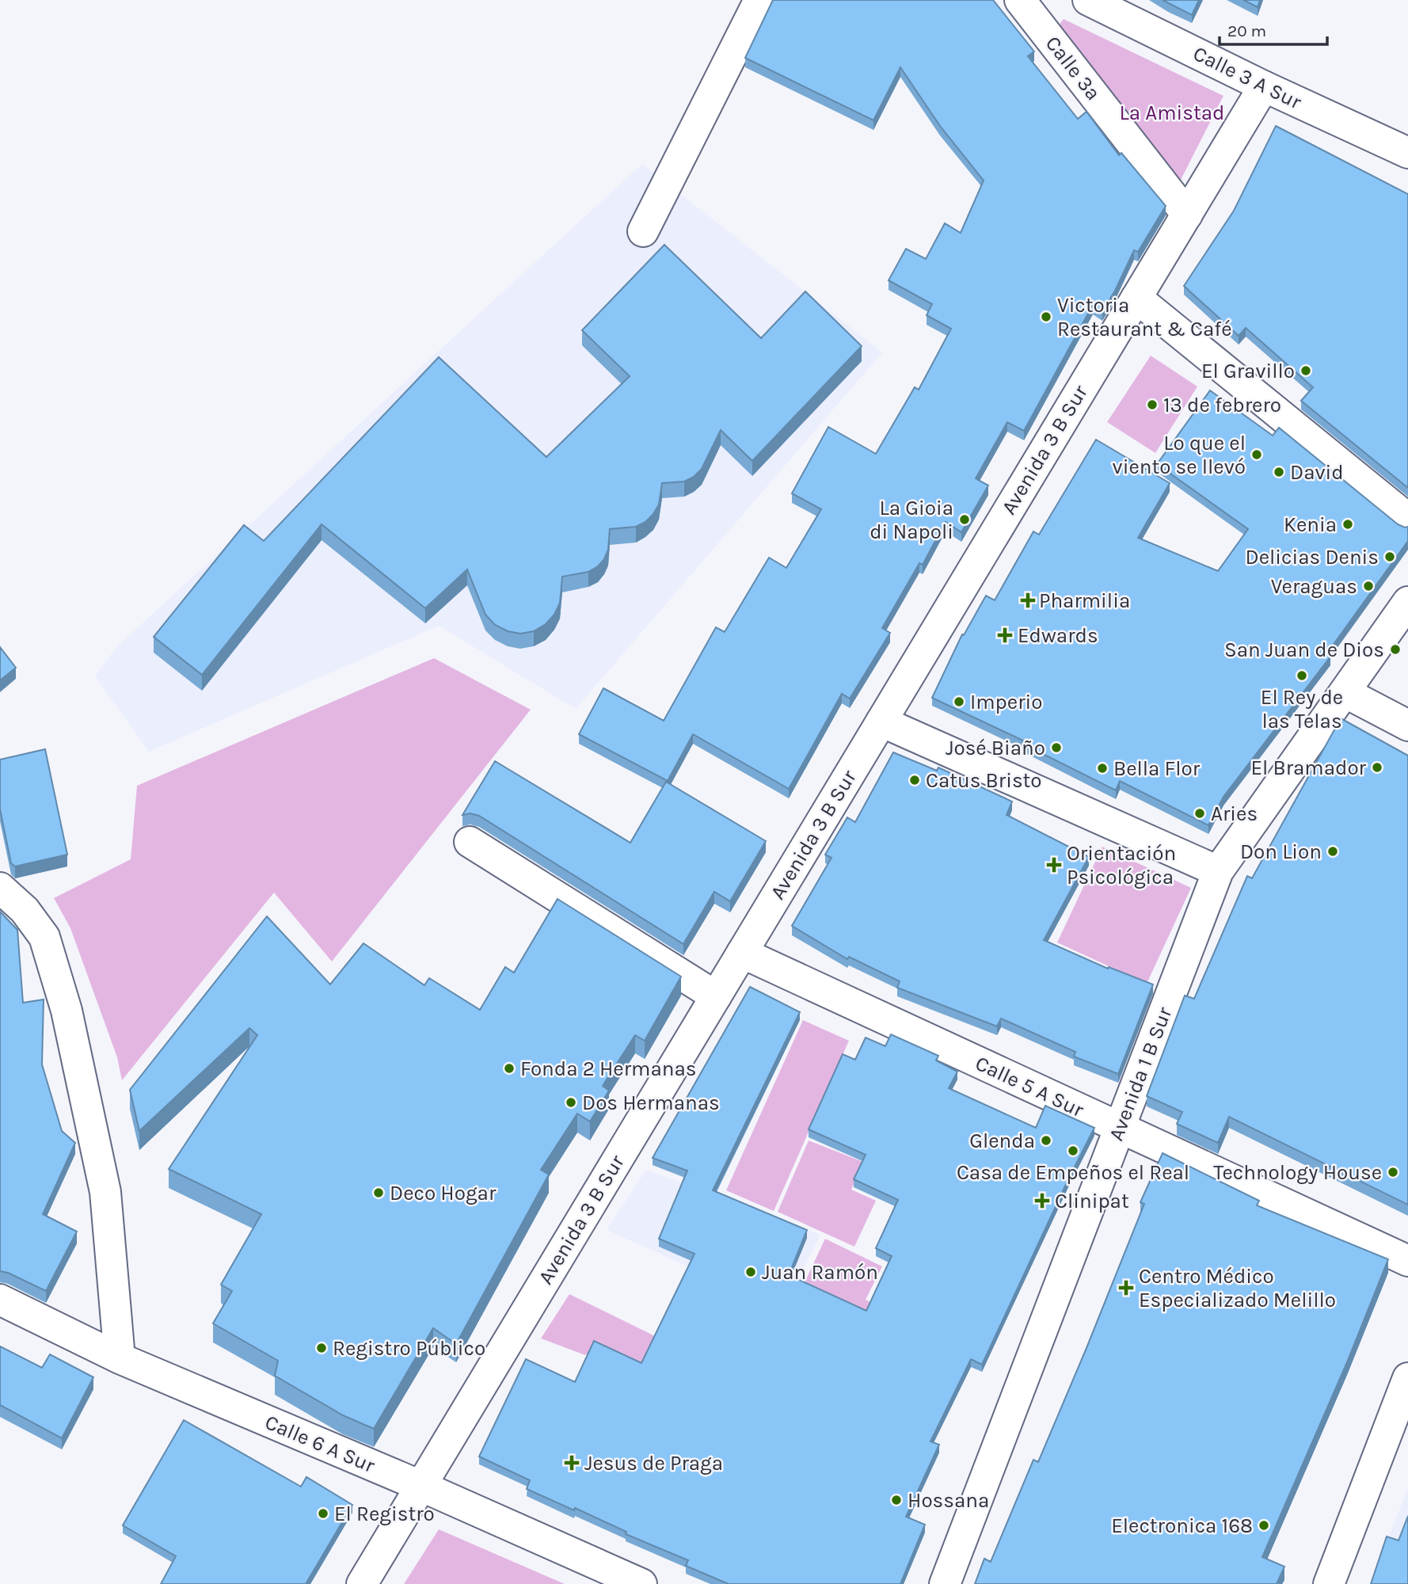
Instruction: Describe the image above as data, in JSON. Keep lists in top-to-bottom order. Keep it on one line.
{"streets":{"street":["Calle 3a","Calle 3 A Sur","Avenida 3 B Sur","Avenida 1 B Sur","Calle 5 A Sur","Calle 6 A Sur"]},"crossings":[["Calle 3a","Avenida 3 B Sur"],["Calle 3 A Sur","Avenida 3 B Sur"],["Avenida 3 B Sur","Calle 5 A Sur"],["Avenida 3 B Sur","Calle 6 A Sur"],["Avenida 1 B Sur","Calle 5 A Sur"]],"parks":["La Amistad"],"places":{"other":["Victoria Restaurant & Café","El Gravillo","13 de febrero","Lo que el viento se llevó","David","La Gioia di Napoli","Kenia","Delicias Denis","Veraguas","San Juan de Dios","El Rey de las Telas","Imperio","José Biaño","El Bramador","Bella Flor","Catus Bristo","Aries","Don Lion","Fonda 2 Hermanas","Dos Hermanas","Glenda","Casa de Empeños el Real","Technology House","Deco Hogar","Juan Ramón","Registro Público","Hossana","El Registro","Electronica 168"],"health":["Pharmilia","Edwards","Orientación Psicológica","Clinipat","Centro Médico Especializado Melillo","Jesus de Praga"]},"scale_bar":"20 m"}
